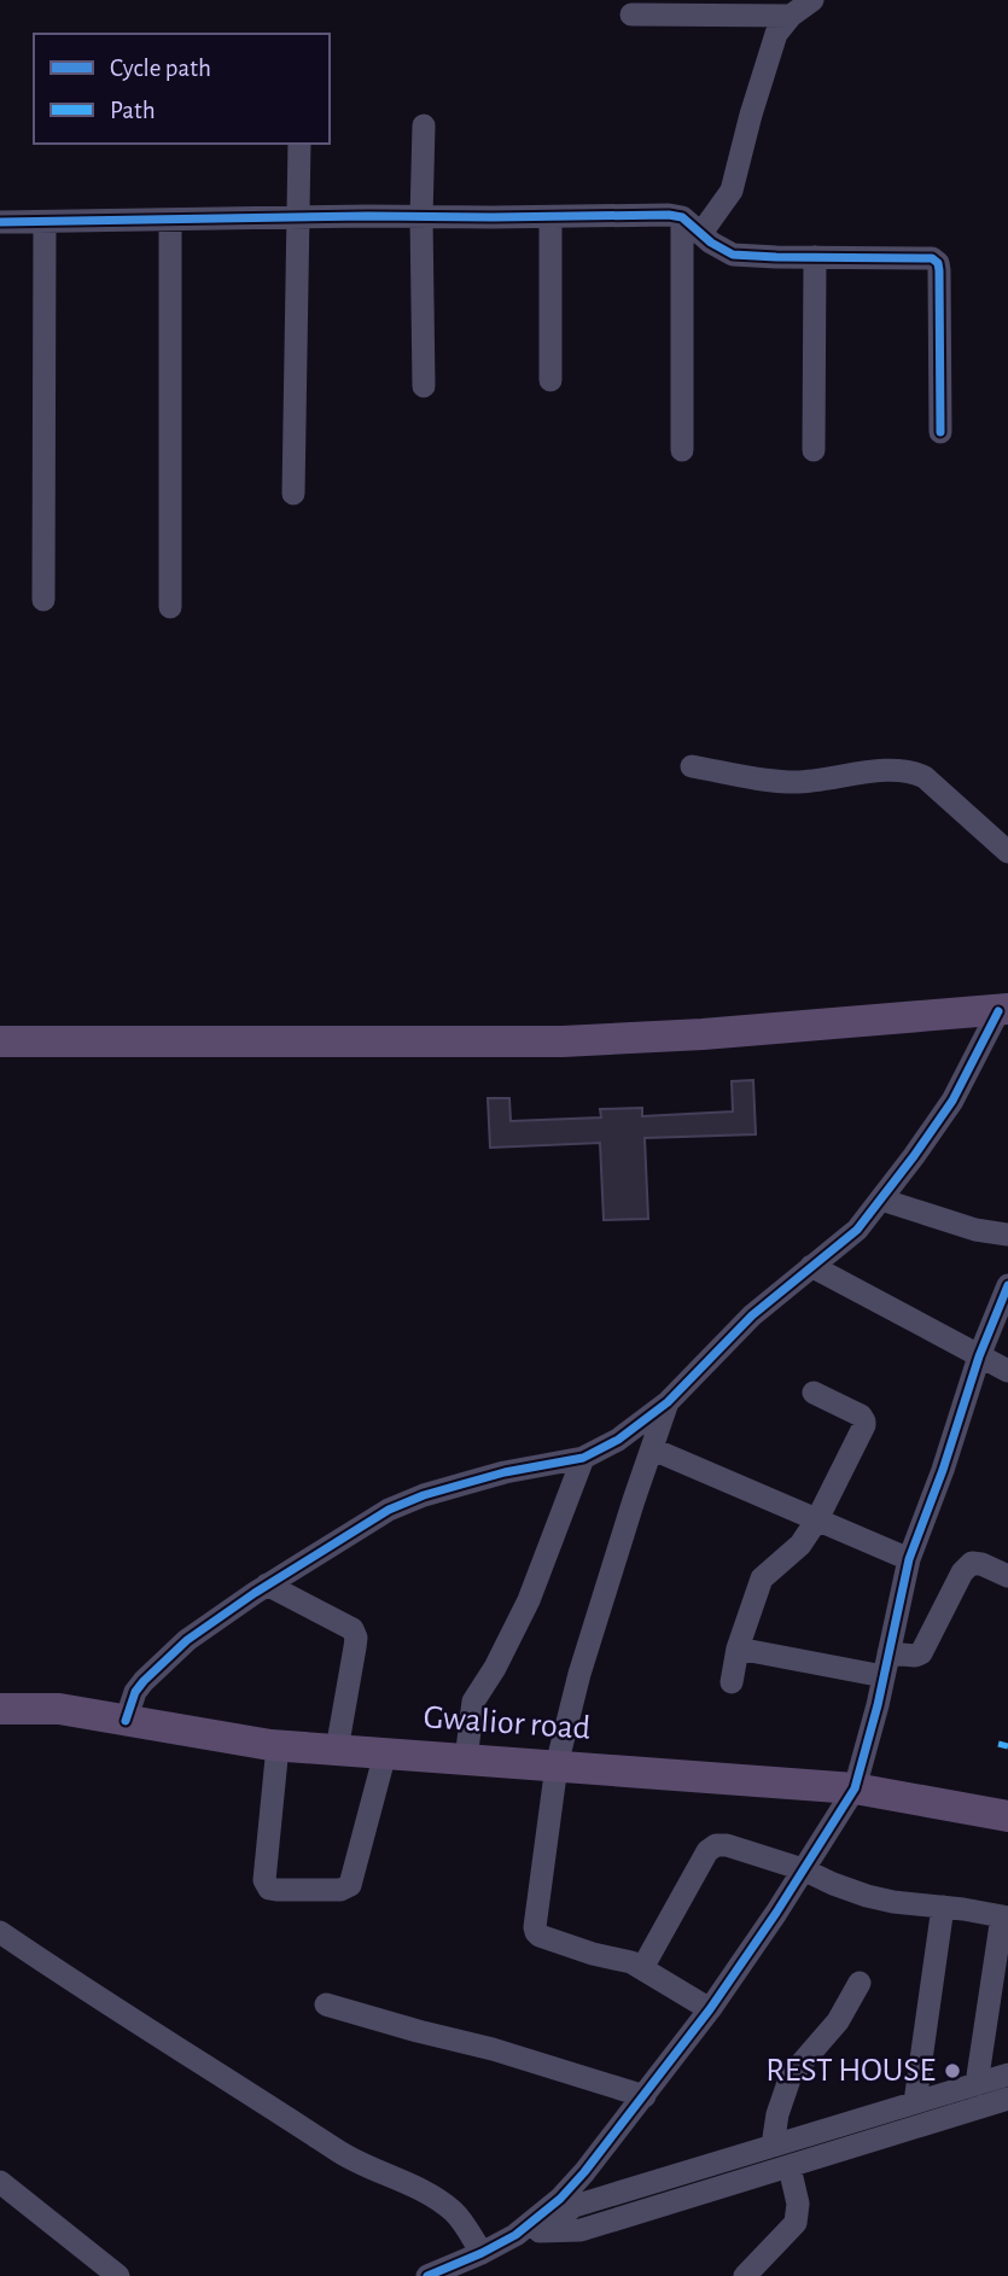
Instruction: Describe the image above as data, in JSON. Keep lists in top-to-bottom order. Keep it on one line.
{"streets":{"main road":["Gwalior road"]},"places":["REST HOUSE"],"legend":["Cycle path","Path"]}
